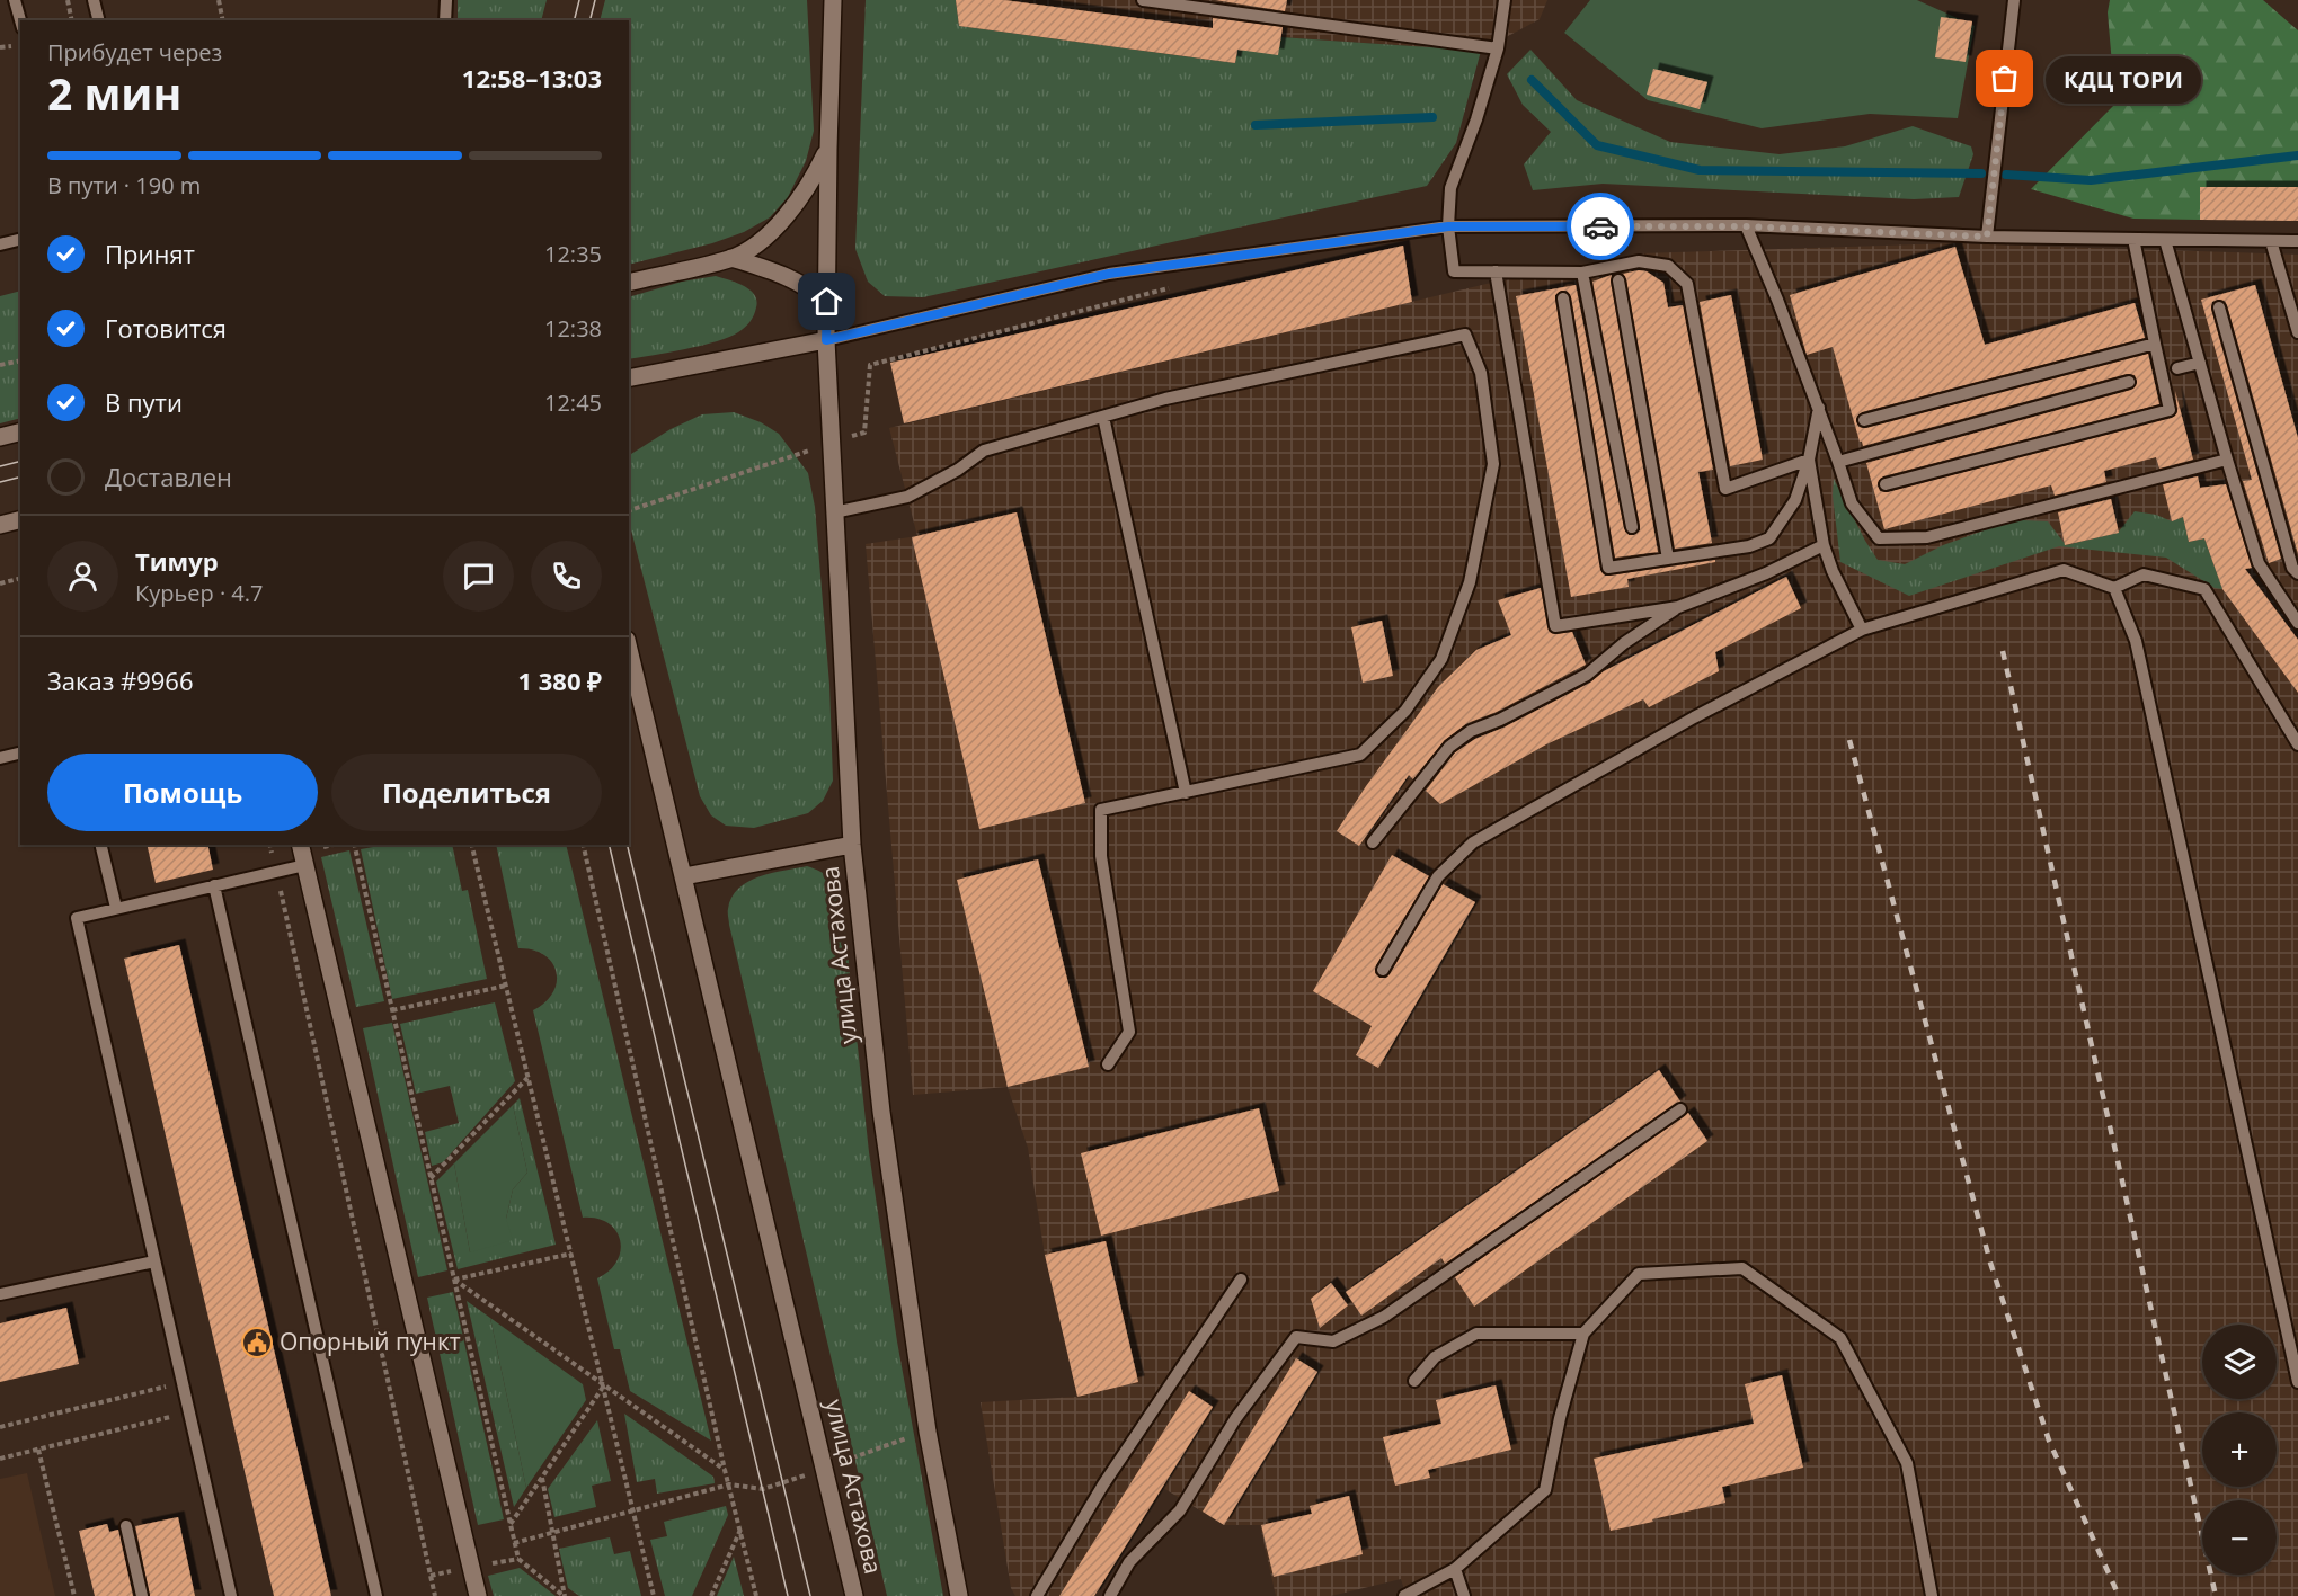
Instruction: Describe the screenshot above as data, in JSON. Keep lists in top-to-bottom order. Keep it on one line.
{"streets":{"main road":["улица Астахова"]},"places":{"other":["КДЦ ТОРИ"],"public building":["Опорный пункт"]},"page":{"heading":["2 мин","Прибудет через","12:58–13:03"],"panel":["Тимур","Курьер · 4.7","Заказ #9966","1 380 ₽"],"bubble":"КДЦ ТОРИ","bar":"В пути · 190 m","list":[["Принят","12:35"],["Готовится","12:38"],["В пути","12:45"],"Доставлен"],"buttons":["Помощь","Поделиться"],"map_buttons":["+","−"]}}
